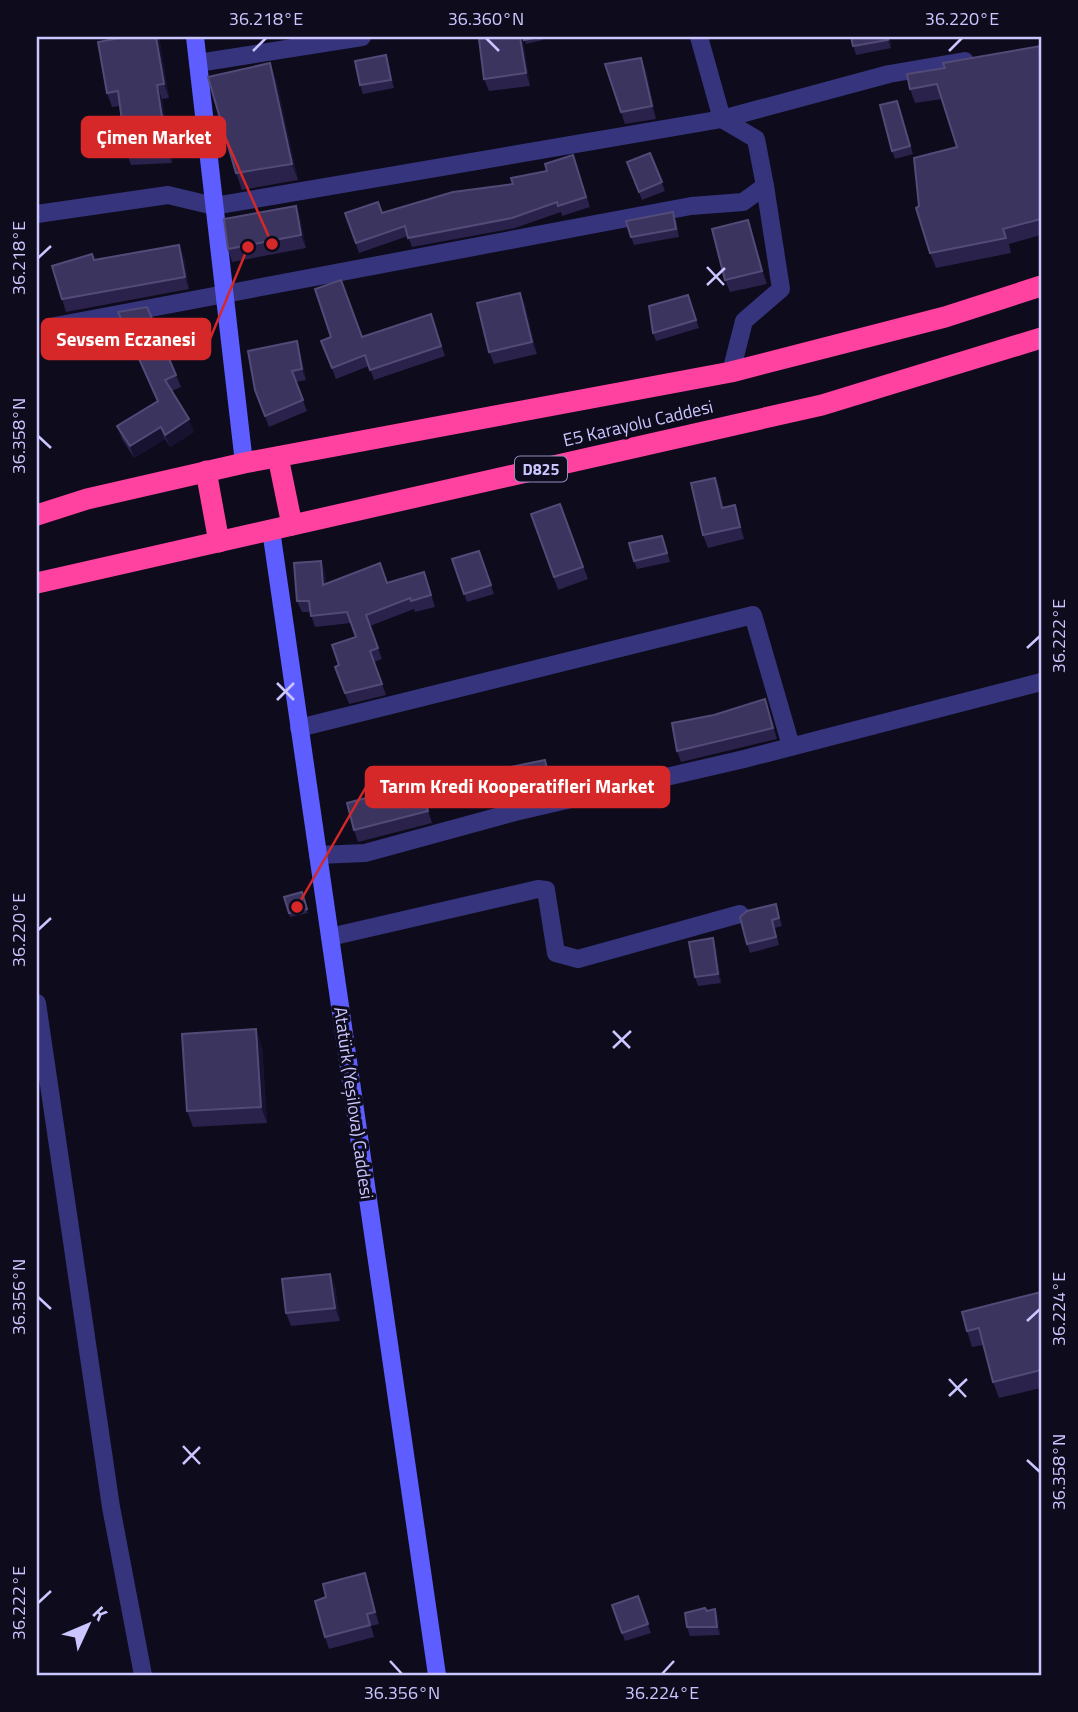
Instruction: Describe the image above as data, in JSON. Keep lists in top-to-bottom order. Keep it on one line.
{"streets":{"highway":["E5 Karayolu Caddesi","D825"],"street":["Atatürk (Yeşilova) Caddesi"]},"crossings":[["E5 Karayolu Caddesi","Atatürk (Yeşilova) Caddesi"]],"places":["Çimen Market","Sevsem Eczanesi","Tarım Kredi Kooperatifleri Market"],"north":"top right","coordinates":["36.218°E","36.360°N","36.220°E","36.358°N","36.222°E","36.356°N","36.224°E"]}
